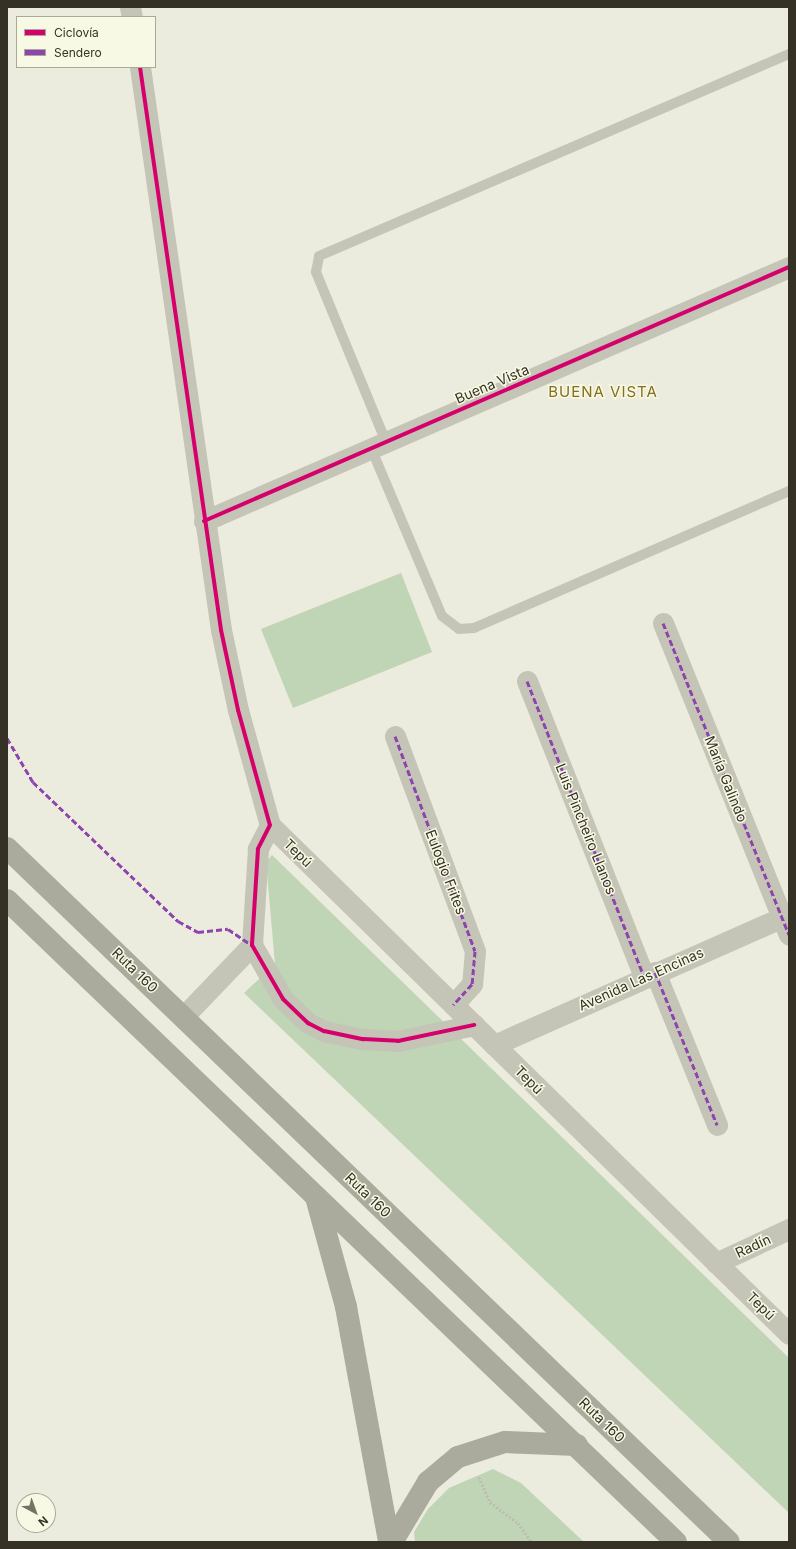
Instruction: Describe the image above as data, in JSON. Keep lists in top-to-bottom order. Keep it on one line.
{"streets":{"highway":["Ruta 160"],"street":["Buena Vista","María Galindo","Luis Pincheiro Llanos","Tepú","Eulogio Frites","Avenida Las Encinas","Radín"]},"crossings":[["María Galindo","Avenida Las Encinas"],["Luis Pincheiro Llanos","Avenida Las Encinas"],["Tepú","Eulogio Frites"],["Tepú","Avenida Las Encinas"],["Tepú","Radín"]],"districts":["BUENA VISTA"],"legend":["Ciclovía","Sendero"],"north":"bottom right"}
